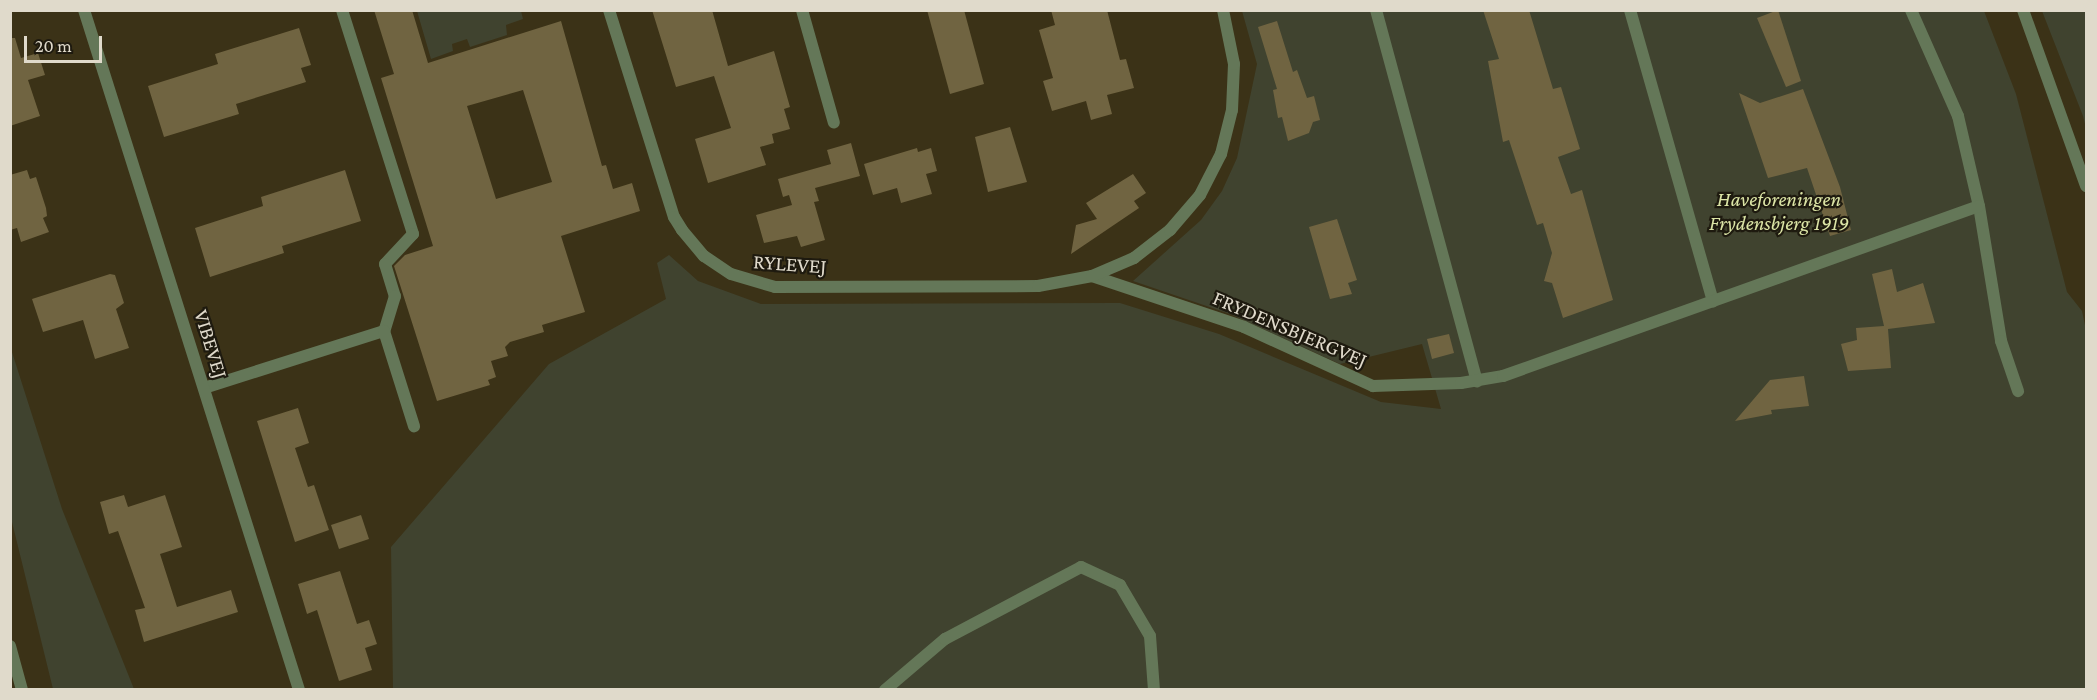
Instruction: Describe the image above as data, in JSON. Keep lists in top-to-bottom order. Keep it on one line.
{"streets":{"street":["RYLEVEJ","FRYDENSBJERGVEJ","VIBEVEJ"]},"crossings":[["RYLEVEJ","FRYDENSBJERGVEJ"]],"parks":["Haveforeningen Frydensbjerg 1919"],"scale_bar":"20 m"}
